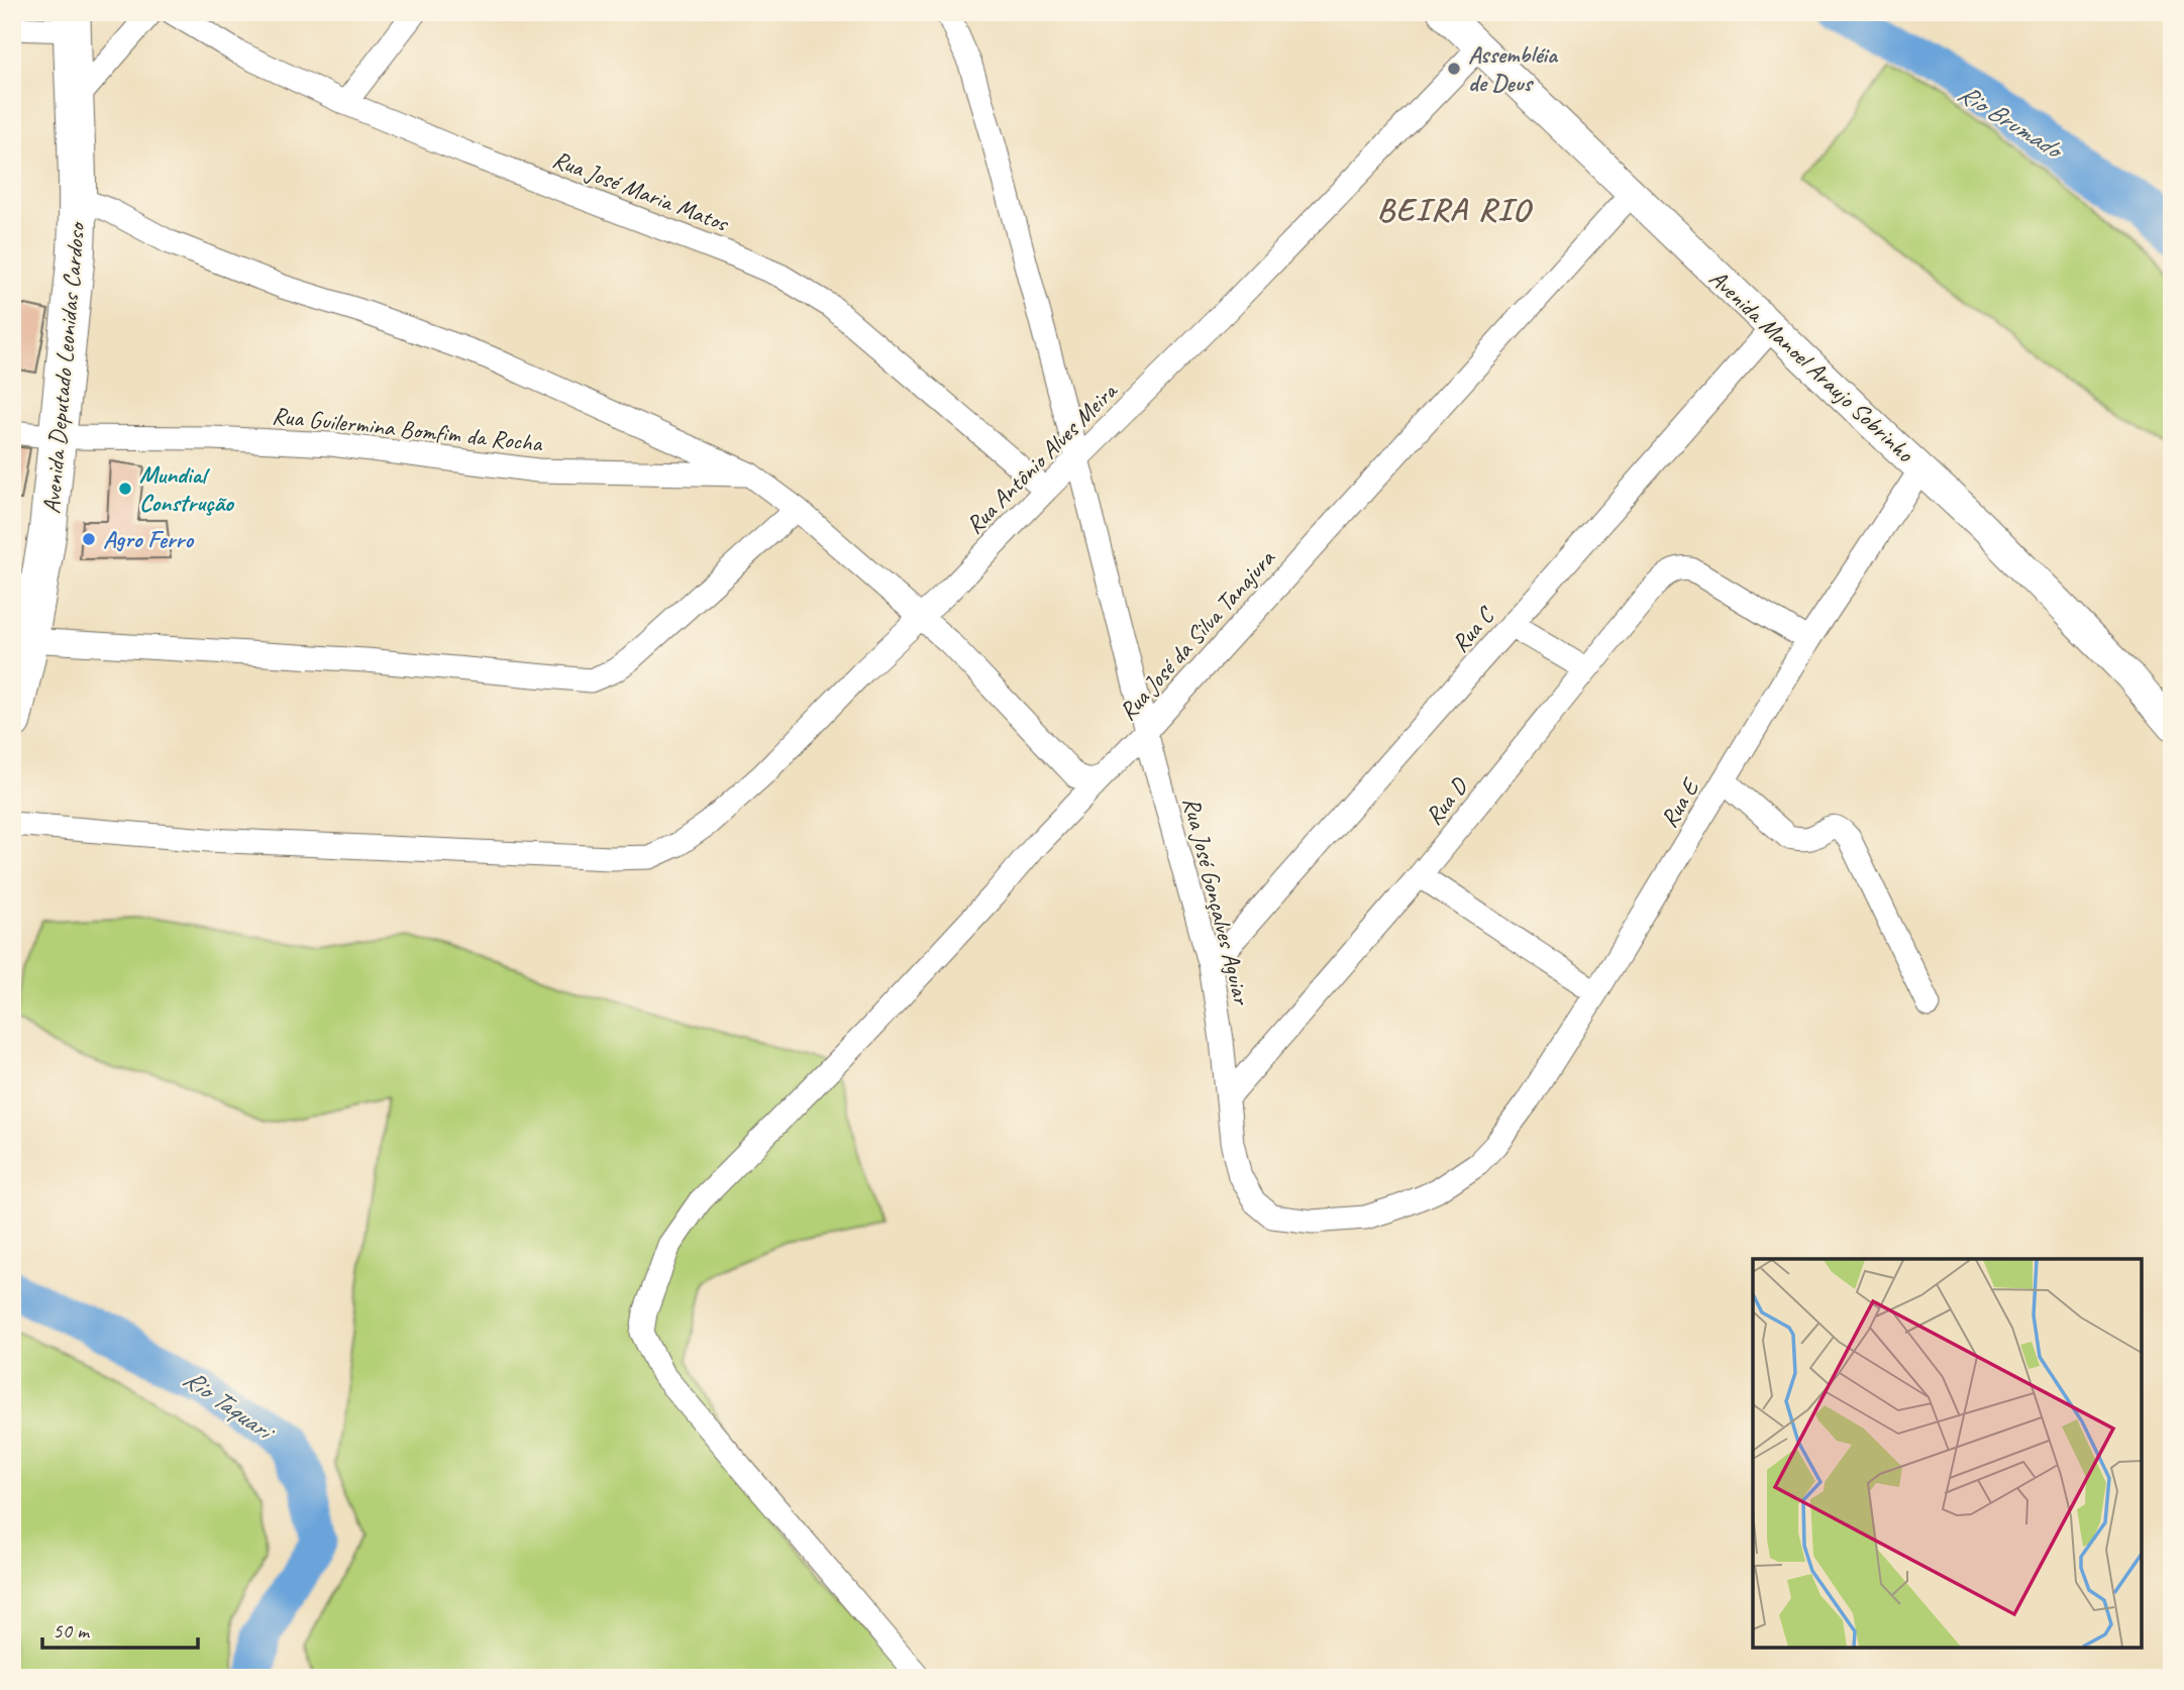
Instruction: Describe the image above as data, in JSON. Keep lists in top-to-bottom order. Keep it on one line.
{"streets":{"main road":["Avenida Deputado Leonidas Cardoso"],"street":["Rua José Maria Matos","Avenida Manoel Araujo Sobrinho","Rua Guilermina Bomfim da Rocha","Rua Antônio Alves Meira","Rua C","Rua José da Silva Tanajura","Rua D","Rua E","Rua José Gonçalves Aguiar"]},"crossings":[["Rua José Maria Matos","Rua Antônio Alves Meira"],["Avenida Manoel Araujo Sobrinho","Rua Antônio Alves Meira"],["Avenida Manoel Araujo Sobrinho","Rua C"],["Avenida Manoel Araujo Sobrinho","Rua José da Silva Tanajura"],["Avenida Manoel Araujo Sobrinho","Rua E"],["Avenida Deputado Leonidas Cardoso","Rua Guilermina Bomfim da Rocha"],["Rua Antônio Alves Meira","Rua José Gonçalves Aguiar"],["Rua C","Rua José Gonçalves Aguiar"],["Rua José da Silva Tanajura","Rua José Gonçalves Aguiar"],["Rua D","Rua E"],["Rua D","Rua José Gonçalves Aguiar"],["Rua E","Rua José Gonçalves Aguiar"]],"districts":["BEIRA RIO"],"water":["Rio Brumado","Rio Taquari"],"places":["Assembléia de Deus","Mundial Construção","Agro Ferro"],"scale_bar":"50 m"}
